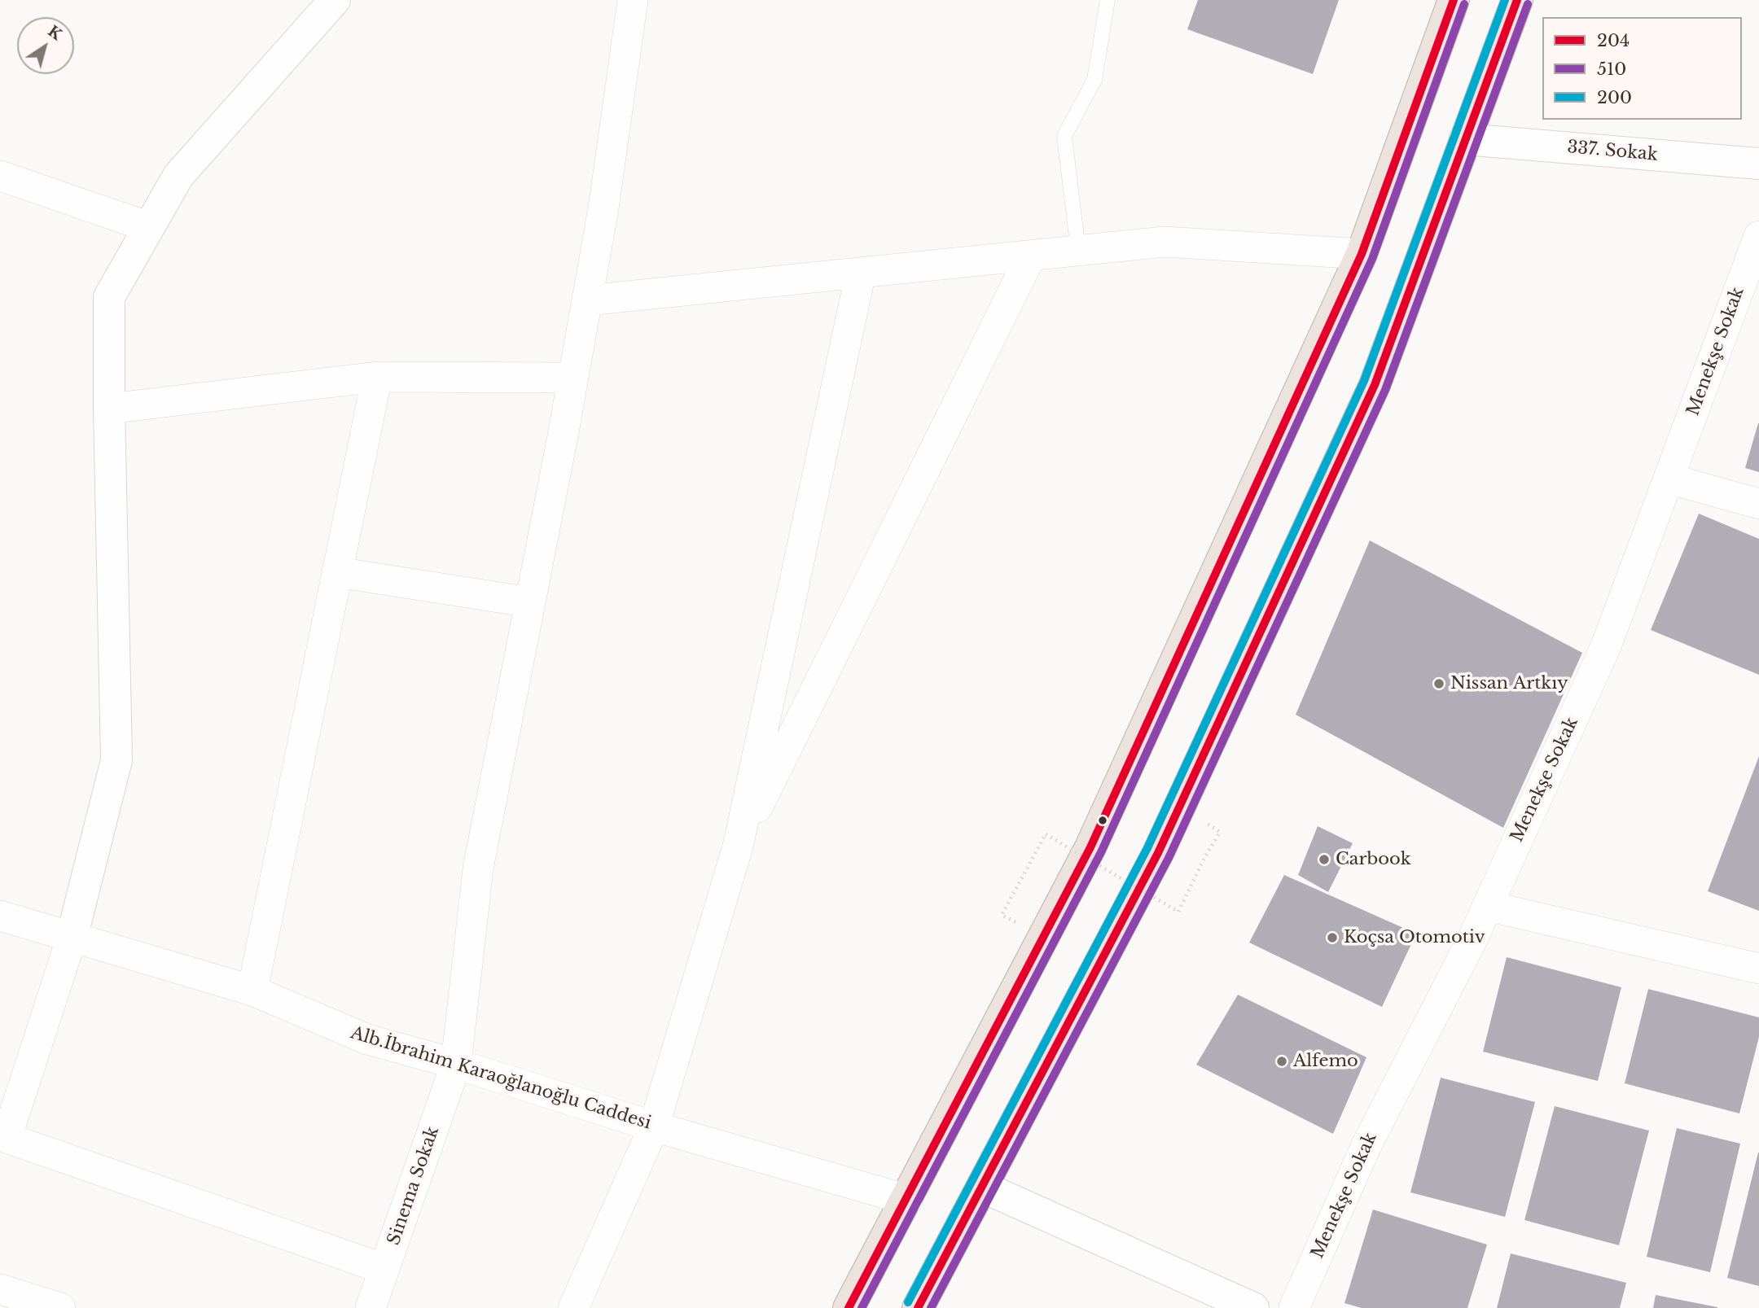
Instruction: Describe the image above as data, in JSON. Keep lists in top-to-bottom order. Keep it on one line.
{"streets":{"street":["337. Sokak","Menekşe Sokak","Alb.İbrahim Karaoğlanoğlu Caddesi","Sinema Sokak"]},"crossings":[["Alb.İbrahim Karaoğlanoğlu Caddesi","Sinema Sokak"]],"places":["Nissan Artkıy","Carbook","Koçsa Otomotiv","Alfemo"],"lines":["transit line 204","transit line 200","transit line 510"],"legend":["204","510","200"],"north":"top right"}
